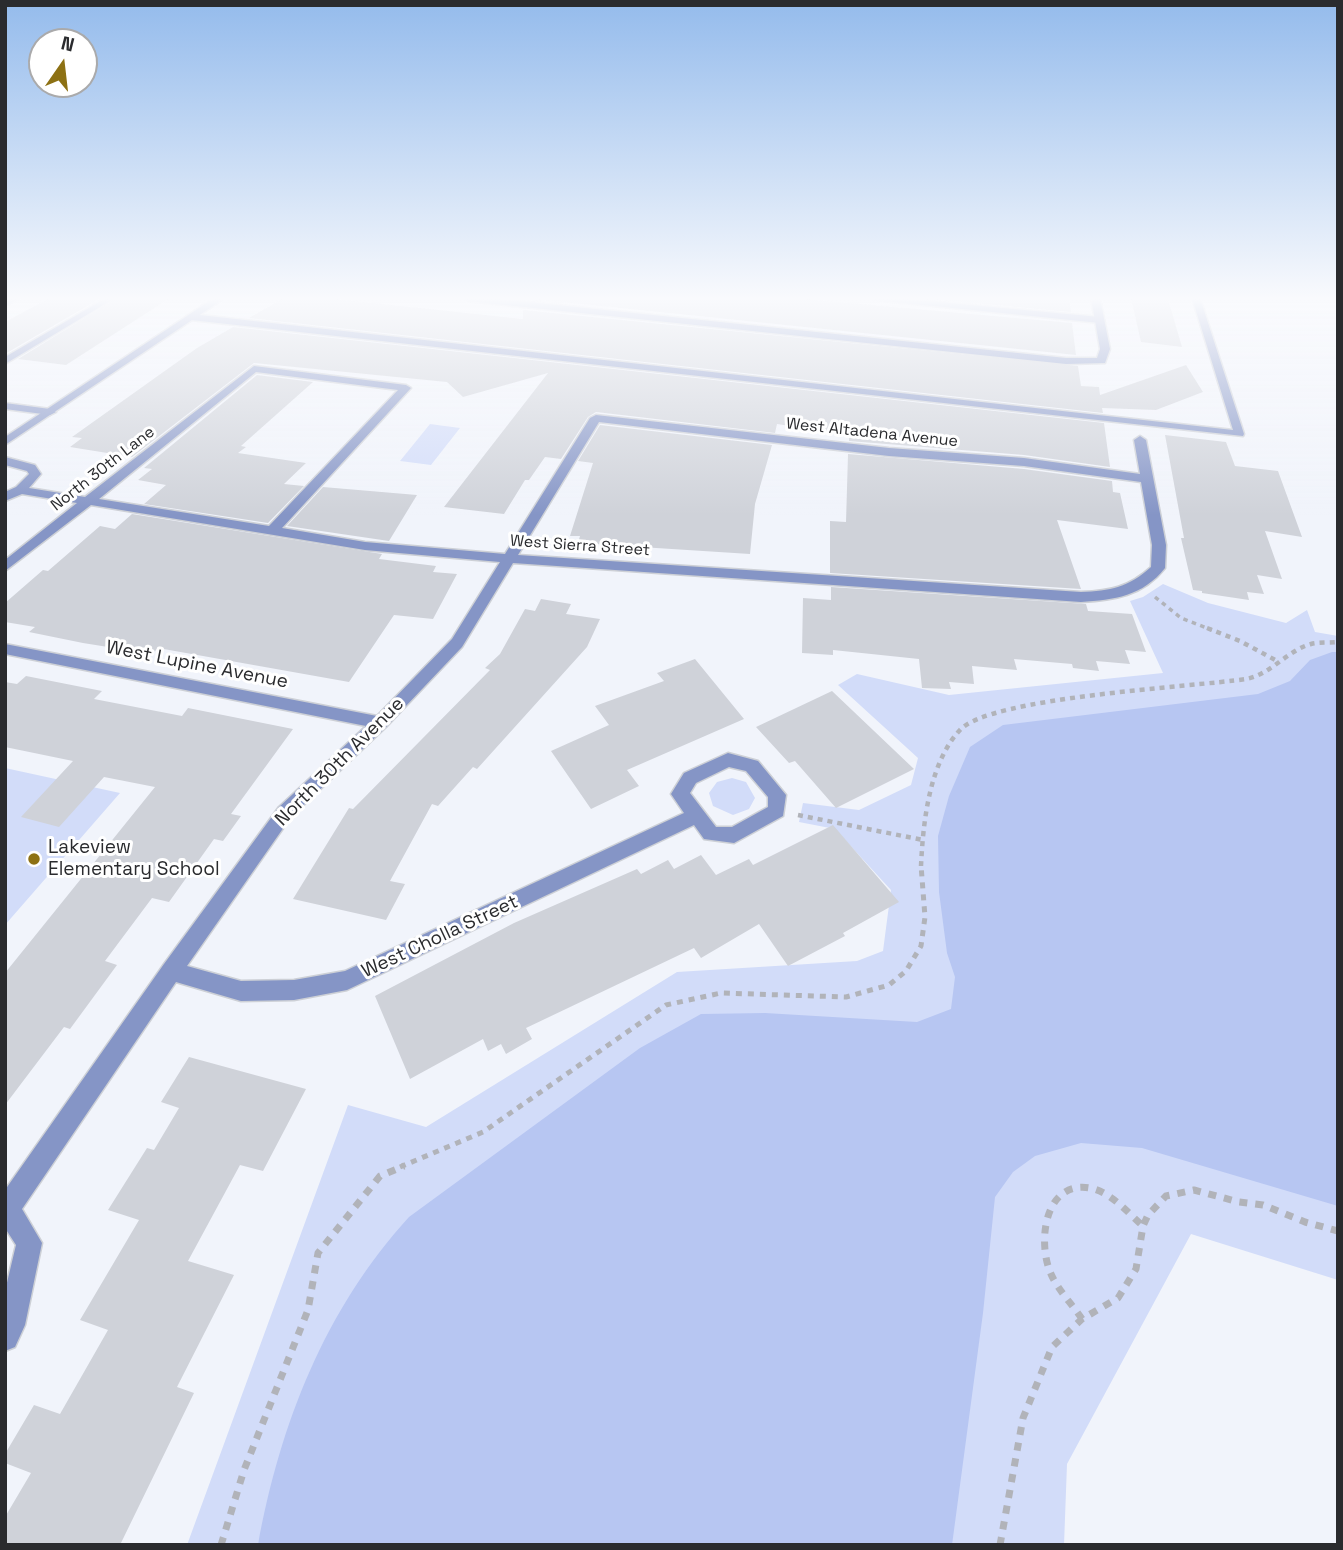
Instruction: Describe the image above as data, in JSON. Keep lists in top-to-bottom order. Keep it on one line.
{"streets":{"street":["West Altadena Avenue","North 30th Lane","West Sierra Street","West Lupine Avenue","North 30th Avenue","West Cholla Street"]},"crossings":[["West Altadena Avenue","North 30th Avenue"],["North 30th Lane","West Sierra Street"],["West Sierra Street","North 30th Avenue"],["West Lupine Avenue","North 30th Avenue"],["North 30th Avenue","West Cholla Street"]],"places":["Lakeview Elementary School"],"north":"top"}
